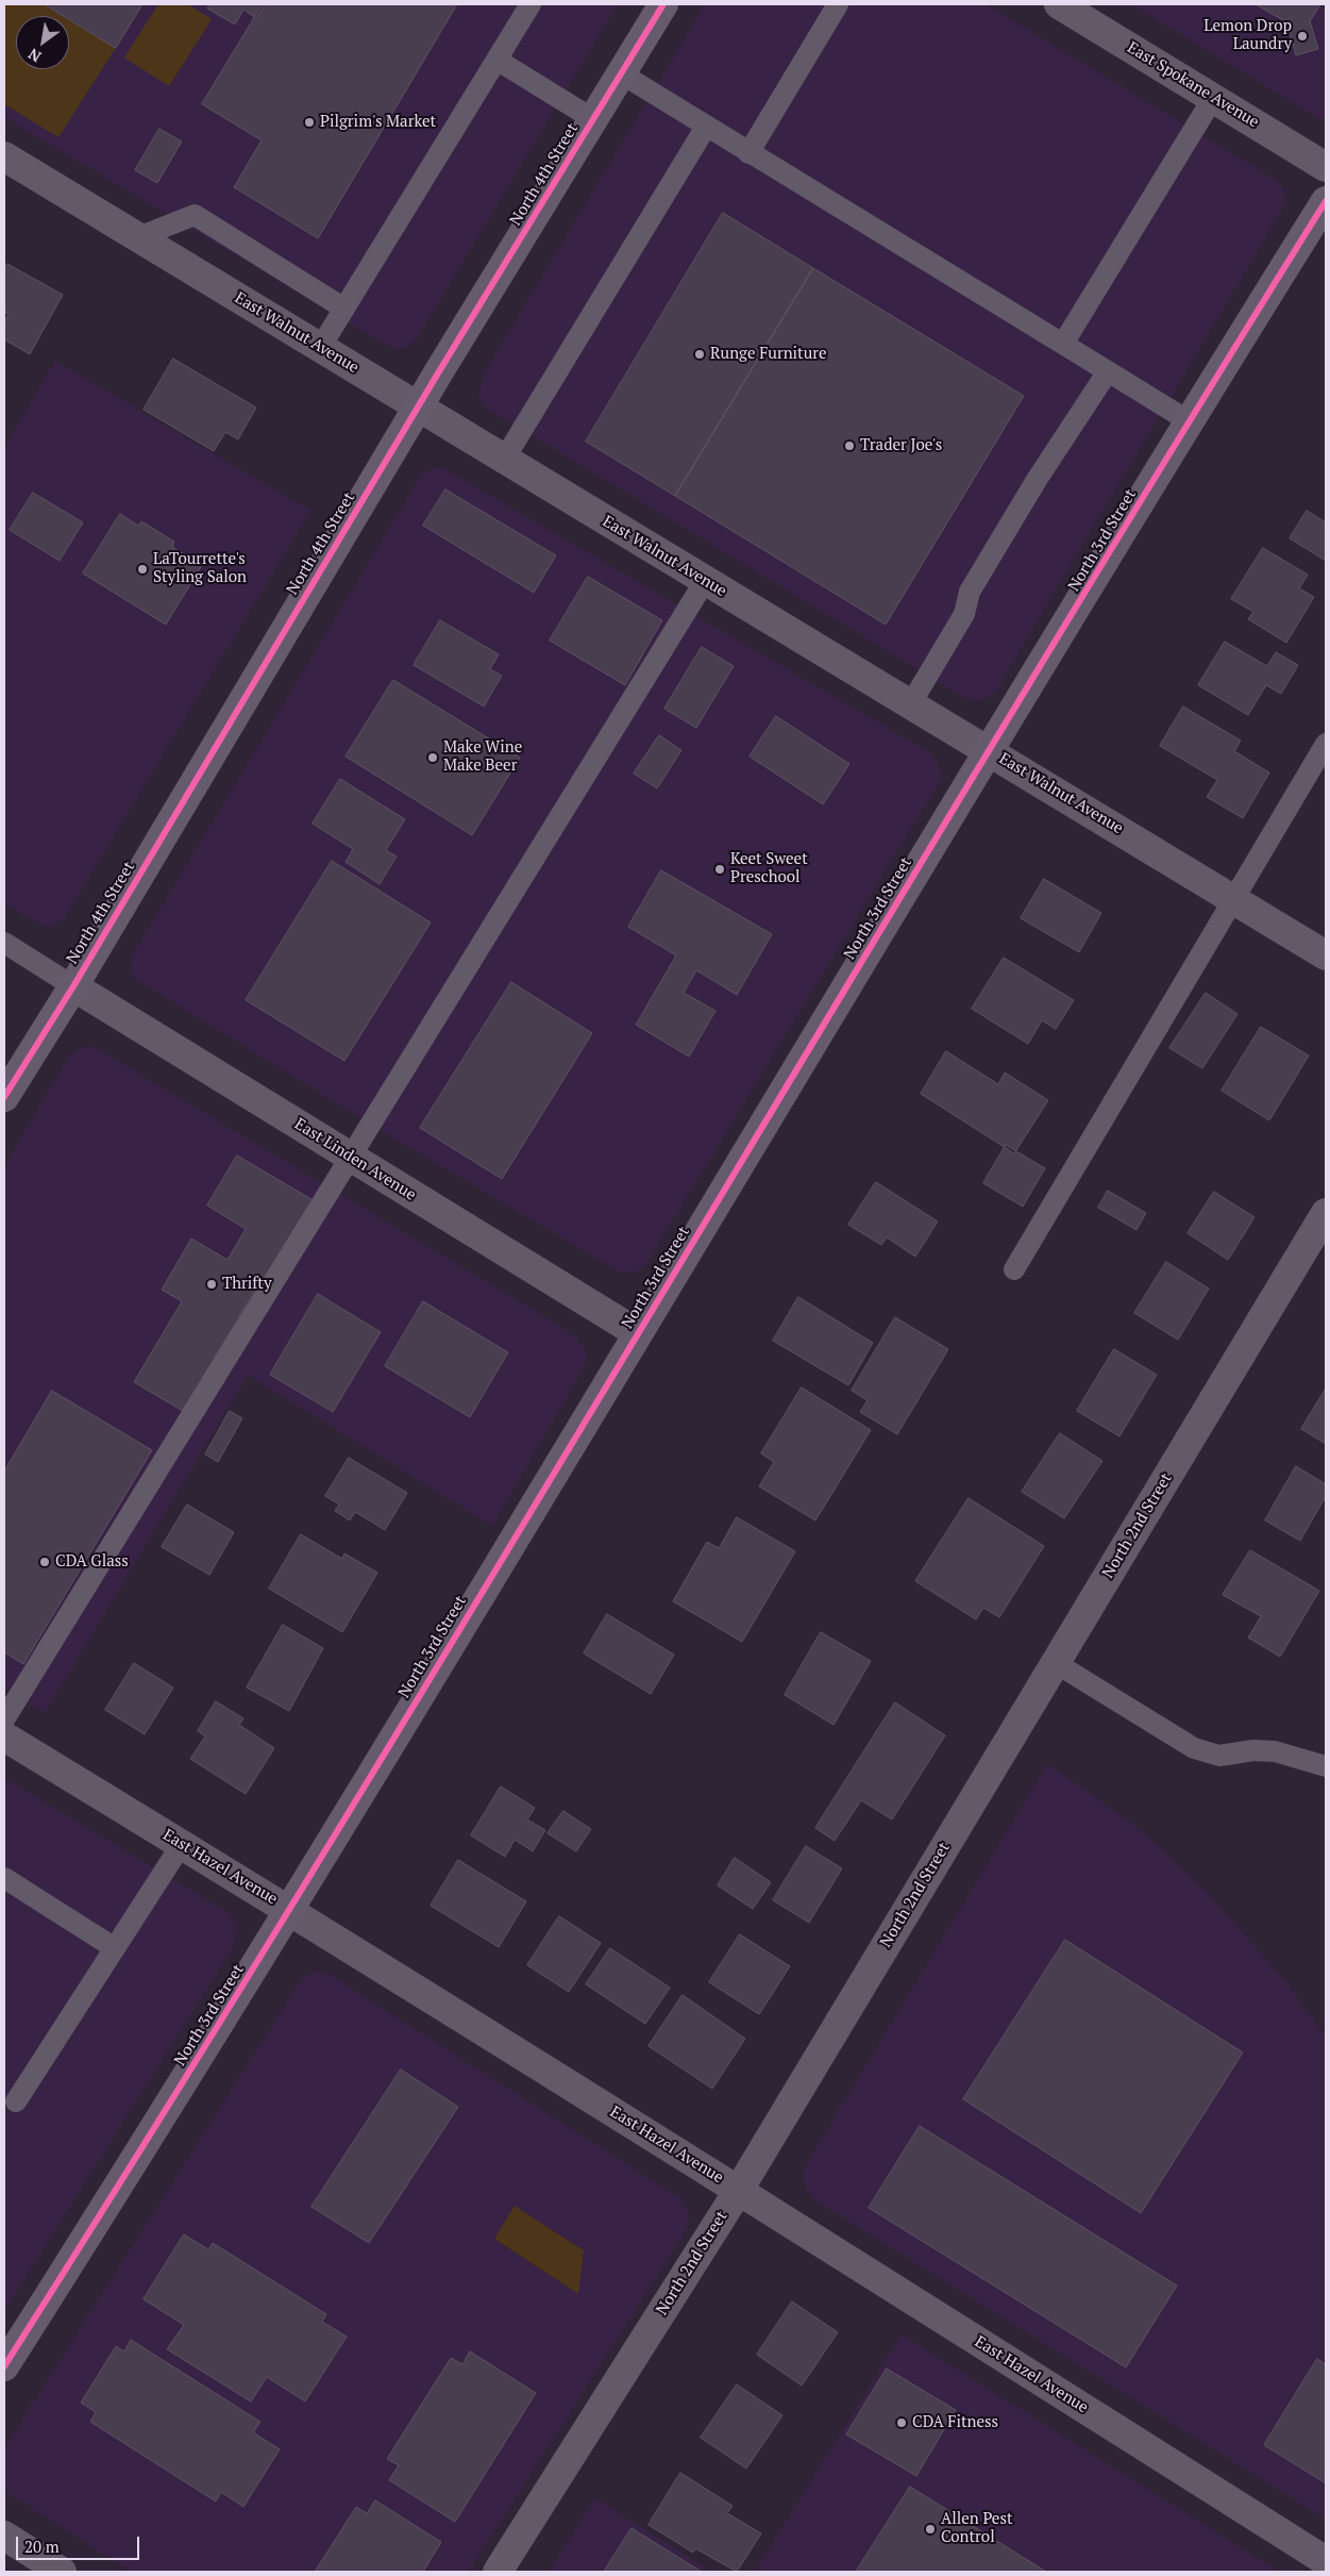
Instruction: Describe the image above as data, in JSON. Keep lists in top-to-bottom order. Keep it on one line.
{"streets":{"main road":["North 4th Street","North 3rd Street"],"street":["East Spokane Avenue","East Walnut Avenue","East Linden Avenue","North 2nd Street","East Hazel Avenue"]},"crossings":[["North 4th Street","East Walnut Avenue"],["North 4th Street","East Linden Avenue"],["East Walnut Avenue","North 3rd Street"],["North 3rd Street","East Linden Avenue"],["North 3rd Street","East Hazel Avenue"],["North 2nd Street","East Hazel Avenue"]],"places":["Lemon Drop Laundry","Pilgrim's Market","Runge Furniture","Trader Joe's","LaTourrette's Styling Salon","Make Wine Make Beer","Keet Sweet Preschool","Thrifty","CDA Glass","CDA Fitness","Allen Pest Control"],"scale_bar":"20 m","north":"bottom left"}
